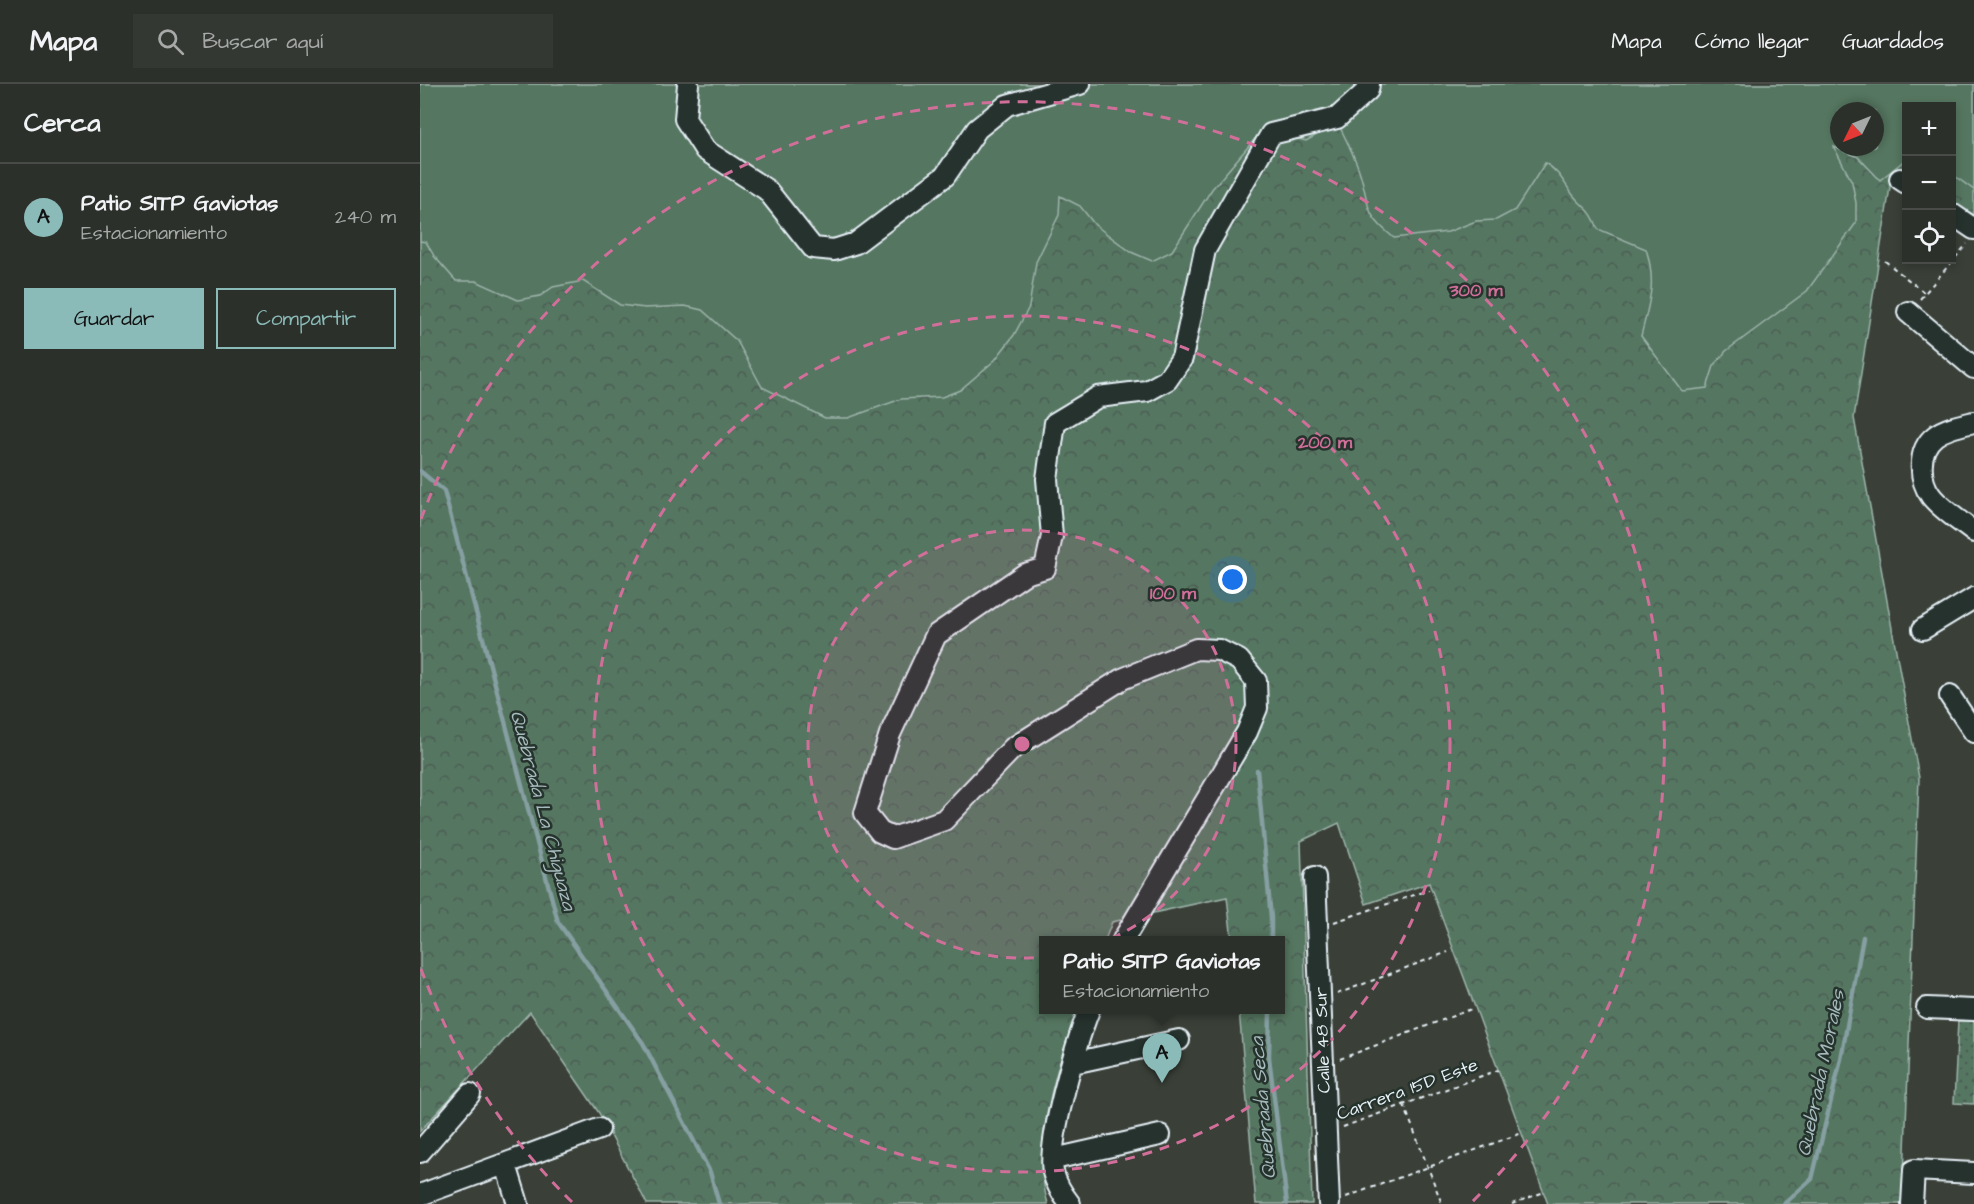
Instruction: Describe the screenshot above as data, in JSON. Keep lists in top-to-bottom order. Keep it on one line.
{"streets":{"street":["Calle 48 Sur"],"path":["Carrera 15D Este"]},"crossings":[["Calle 48 Sur","Carrera 15D Este"]],"water":["Quebrada La Chiguaza","Quebrada Morales","Quebrada Seca"],"north":"bottom left","page":{"header":"Mapa","search":"Buscar aquí","nav":["Mapa","Cómo llegar","Guardados"],"heading":"Cerca","map_buttons":["+","−"],"list":[{"mark":"A","name":"Patio SITP Gaviotas","note":"Estacionamiento","value":"240 m"}],"buttons":["Guardar","Compartir"],"popup":["Patio SITP Gaviotas","Estacionamiento"],"pins":"A"},"rings":["300 m","200 m","100 m"]}
